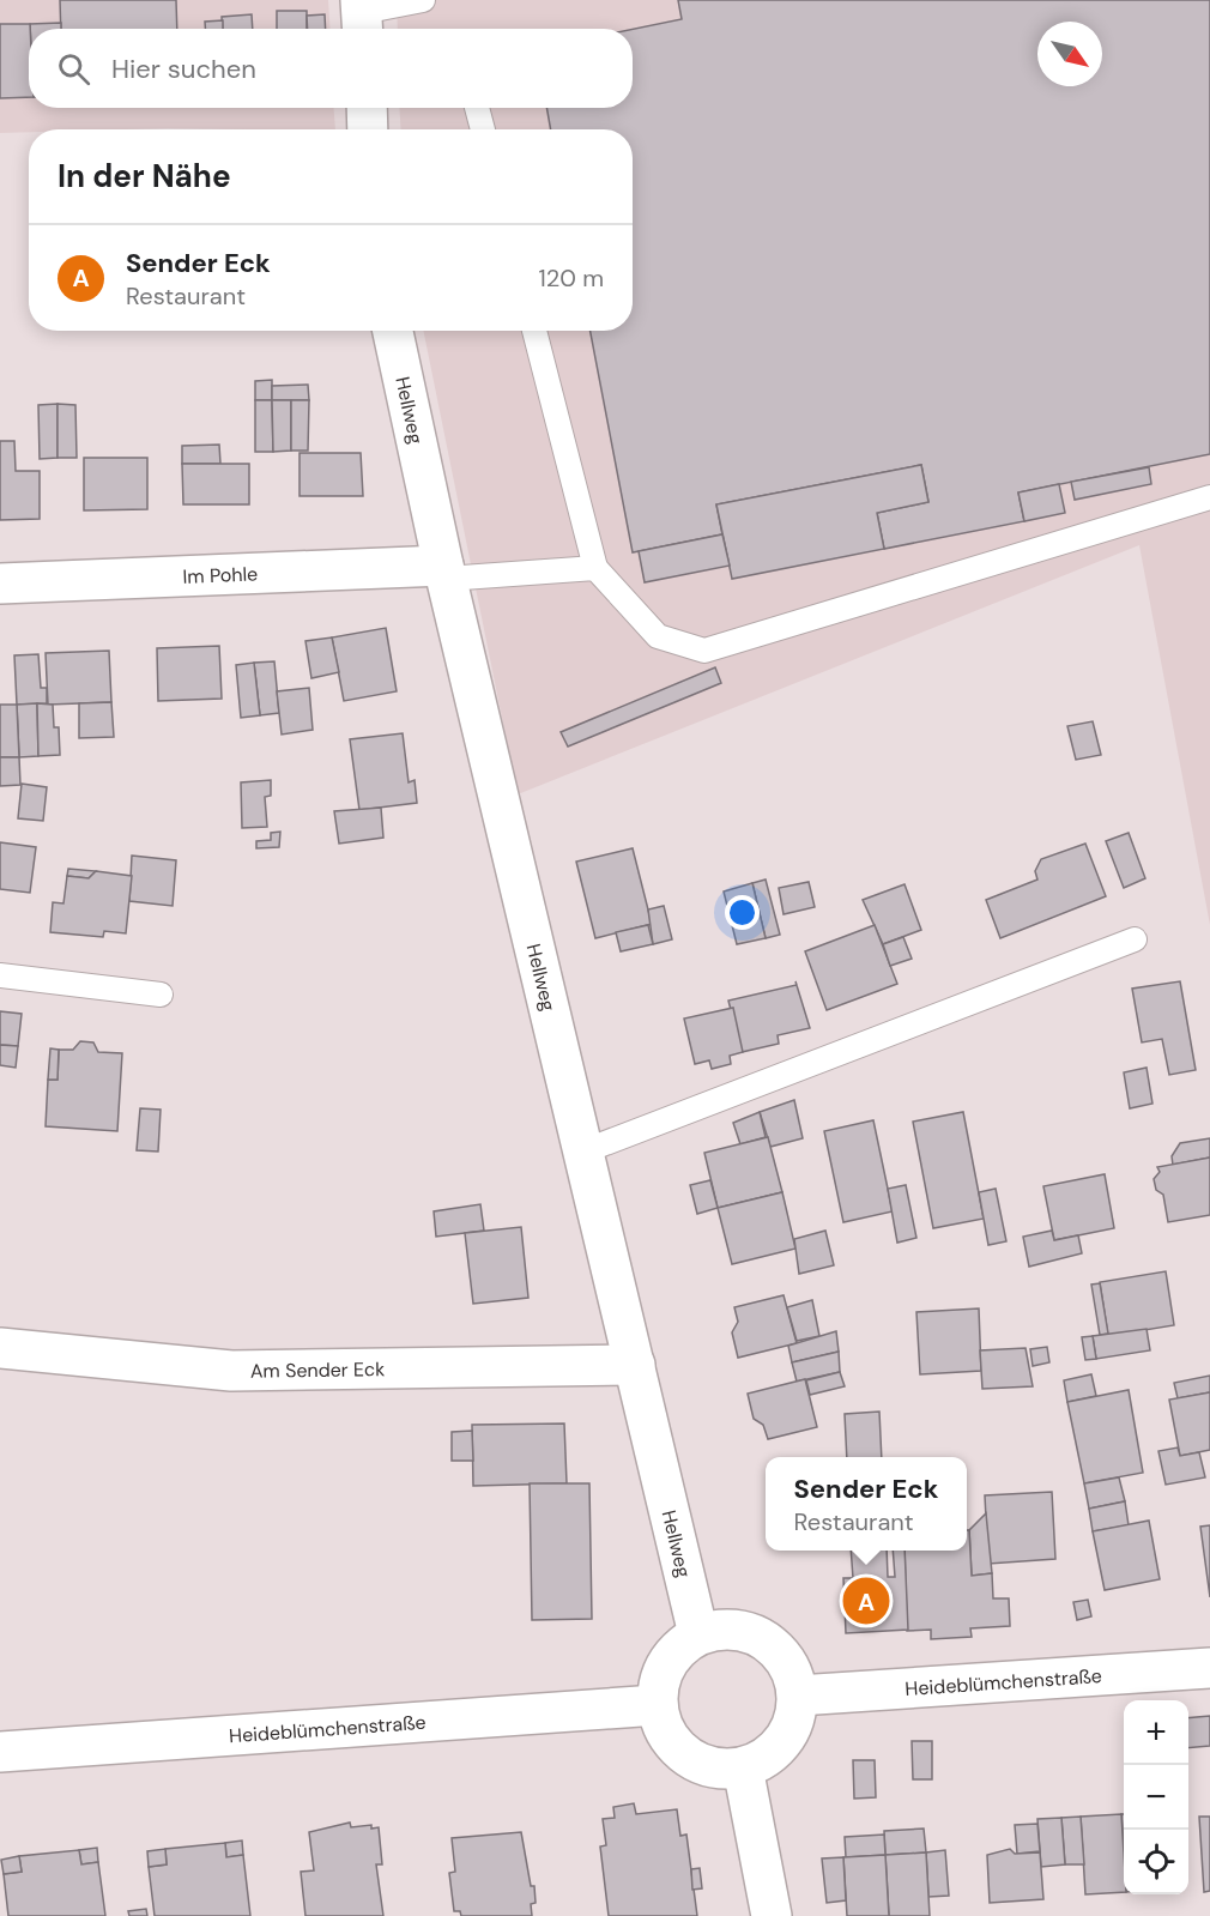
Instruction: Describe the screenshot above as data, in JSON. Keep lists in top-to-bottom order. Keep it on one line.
{"streets":{"street":["Hellweg","Im Pohle","Am Sender Eck","Heideblümchenstraße"]},"crossings":[["Hellweg","Im Pohle"],["Hellweg","Am Sender Eck"],["Hellweg","Heideblümchenstraße"]],"north":"bottom right","page":{"search":"Hier suchen","heading":"In der Nähe","list":[{"mark":"A","name":"Sender Eck","note":"Restaurant","value":"120 m"}],"popup":["Sender Eck","Restaurant"],"pins":"A","map_buttons":["+","−"]}}
